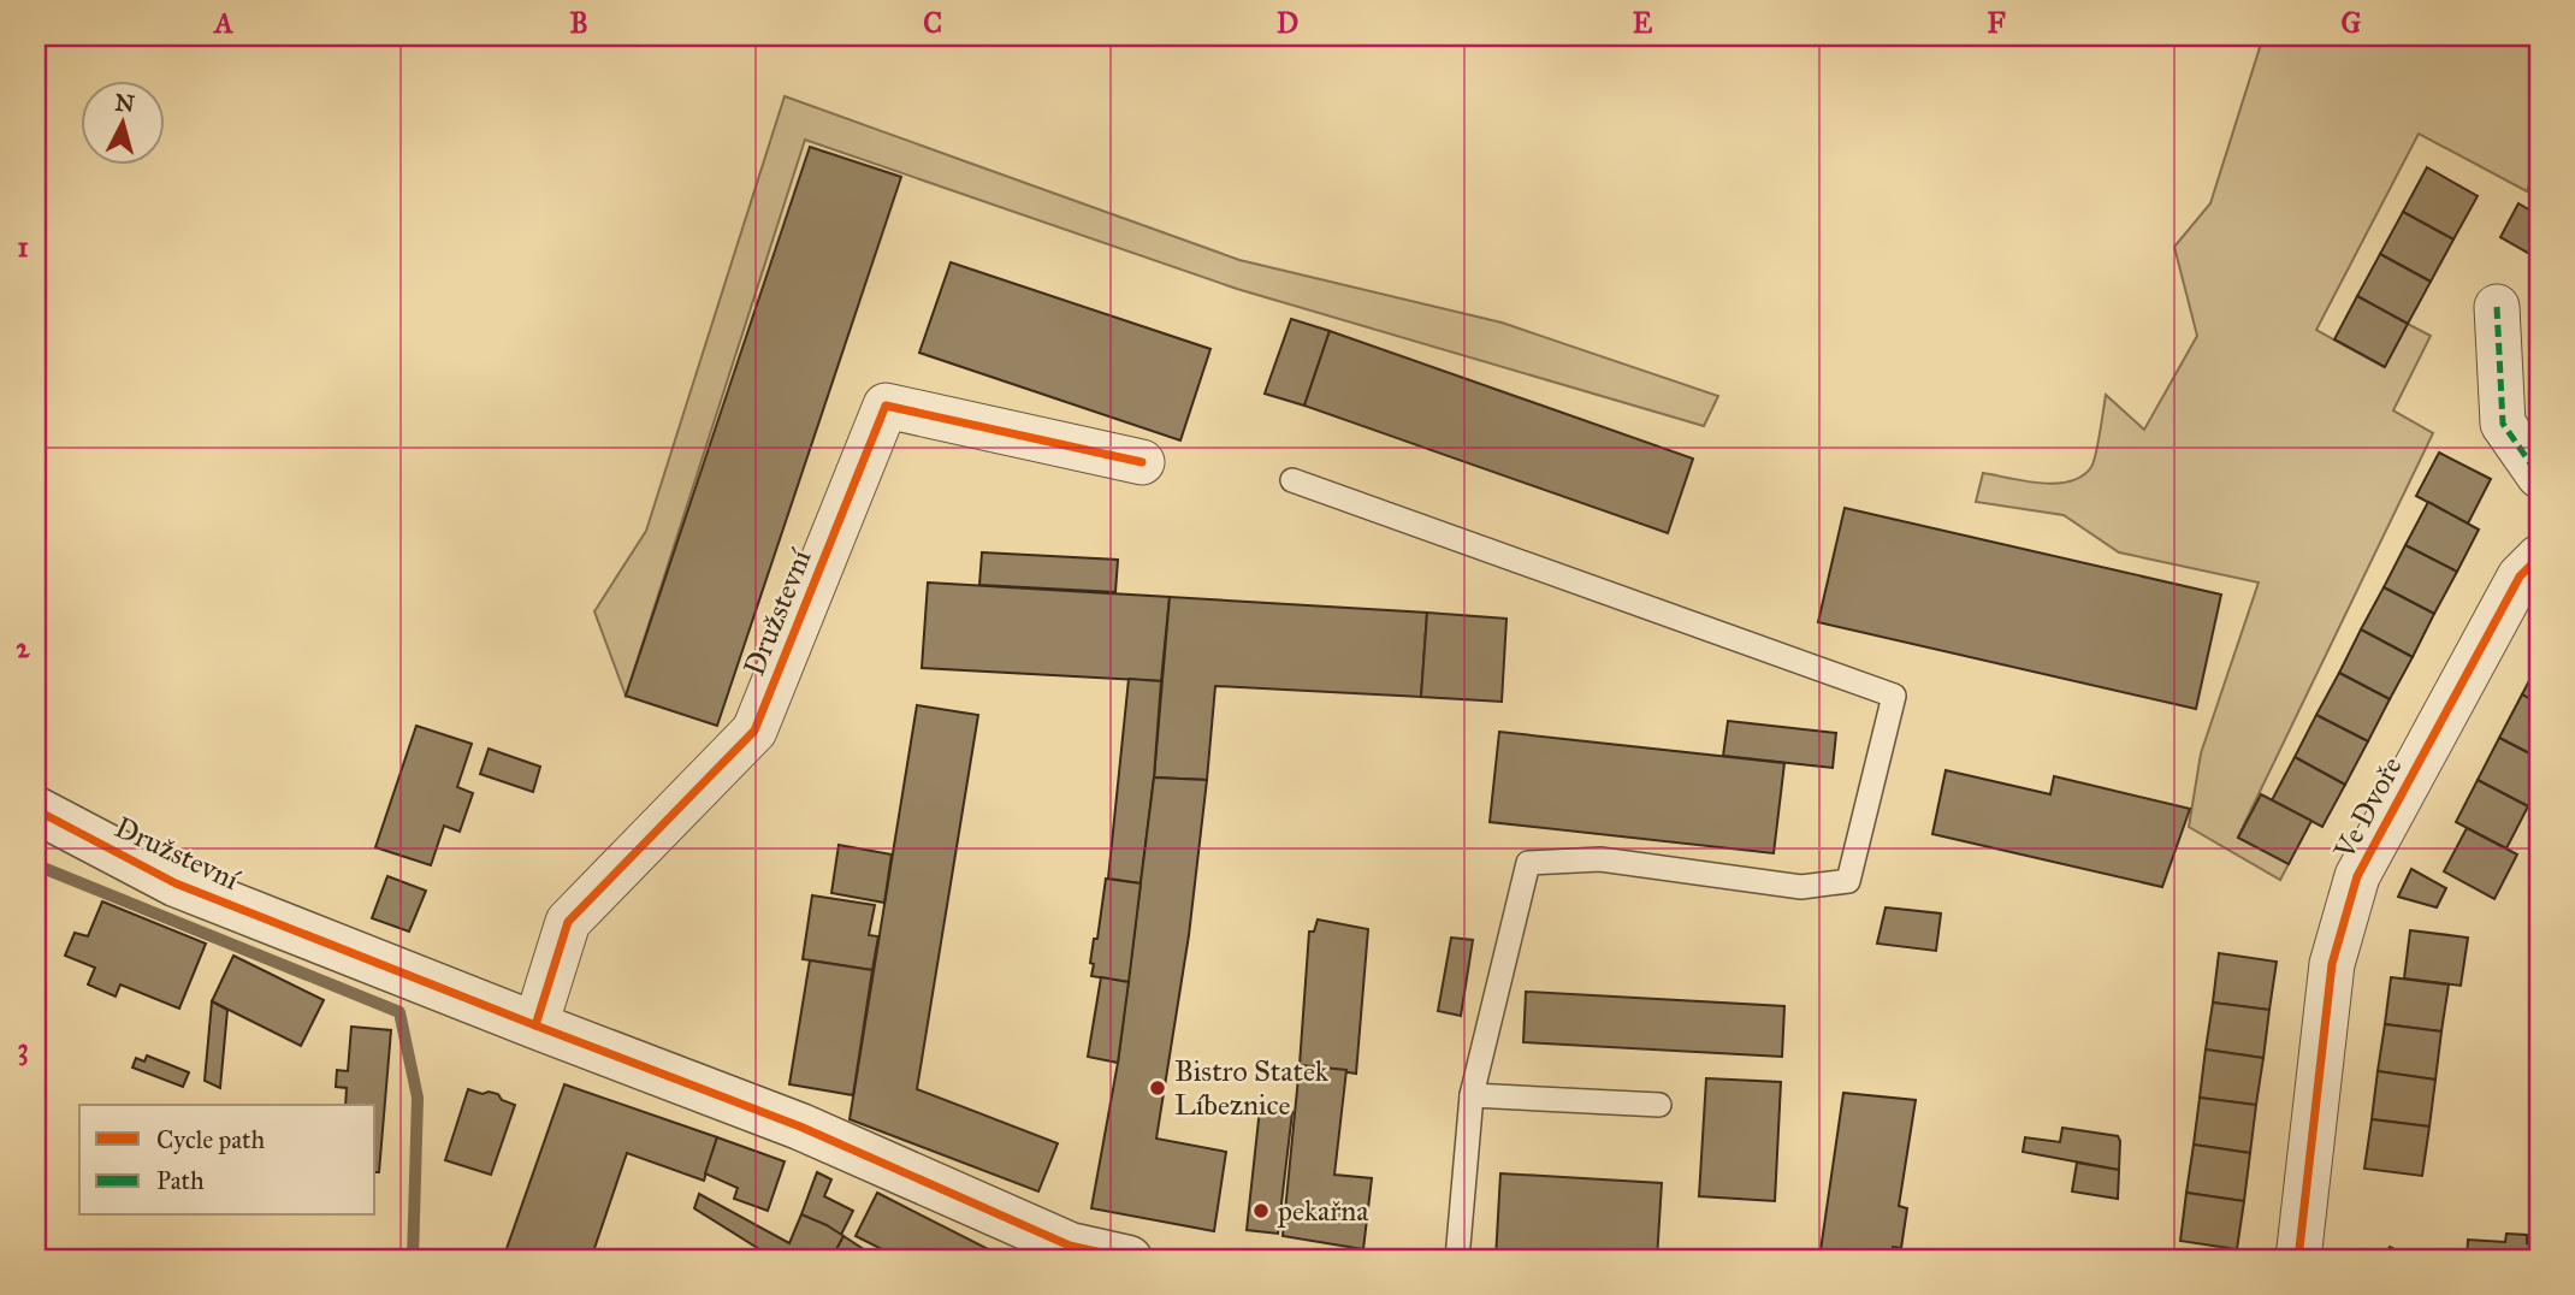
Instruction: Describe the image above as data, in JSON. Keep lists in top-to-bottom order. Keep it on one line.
{"streets":{"street":["Družstevní","Ve Dvoře"]},"places":["Bistro Statek Líbeznice","pekařna"],"legend":["Cycle path","Path"],"north":"top","grid":{"columns":["A","B","C","D","E","F","G"],"rows":["1","2","3"]}}
